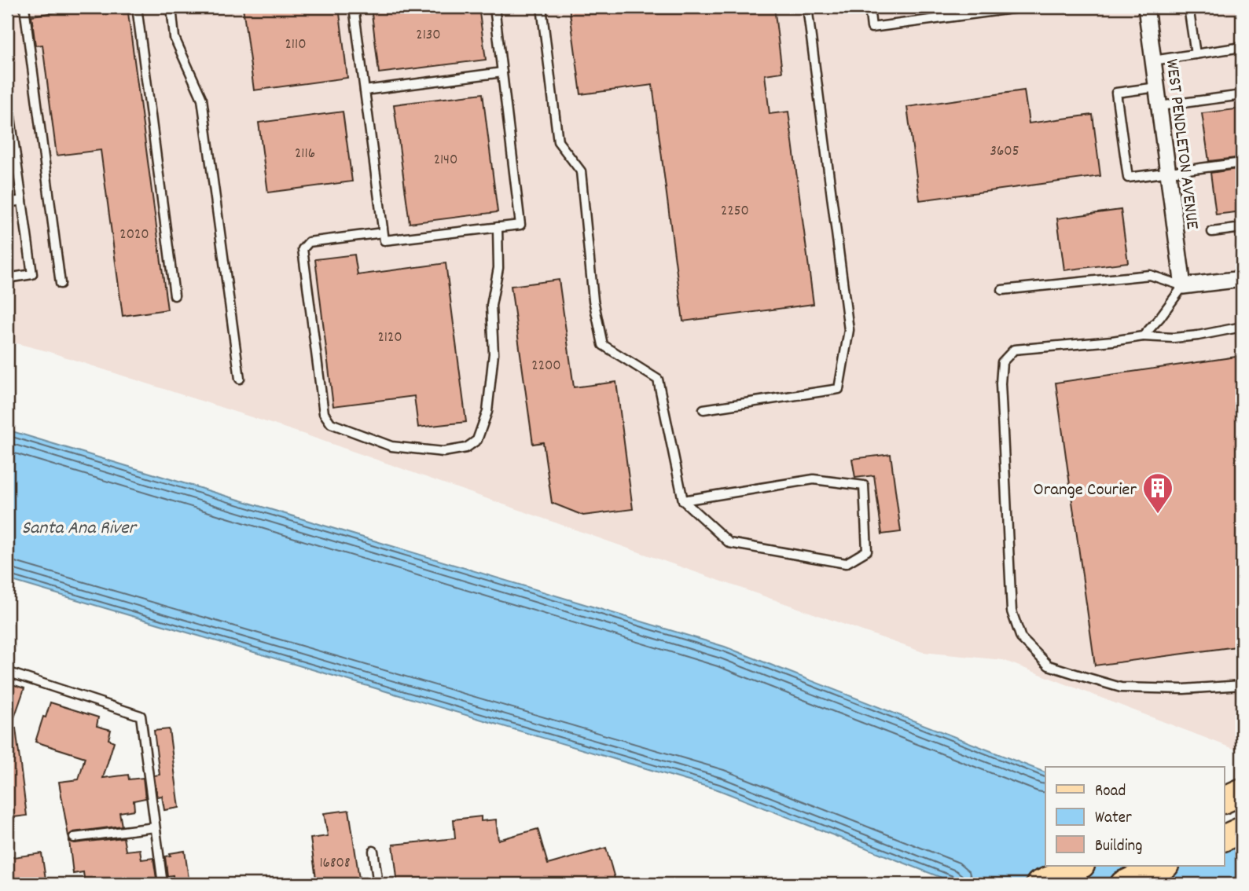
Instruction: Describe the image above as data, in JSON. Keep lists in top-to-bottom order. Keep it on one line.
{"streets":{"street":["WEST PENDLETON AVENUE"]},"water":["Santa Ana River"],"places":{"building":["Orange Courier"]},"house_numbers":["2130","2110","3605","2116","2140","2250","2020","2120","2200","16808"],"legend":["Road","Water","Building"]}
